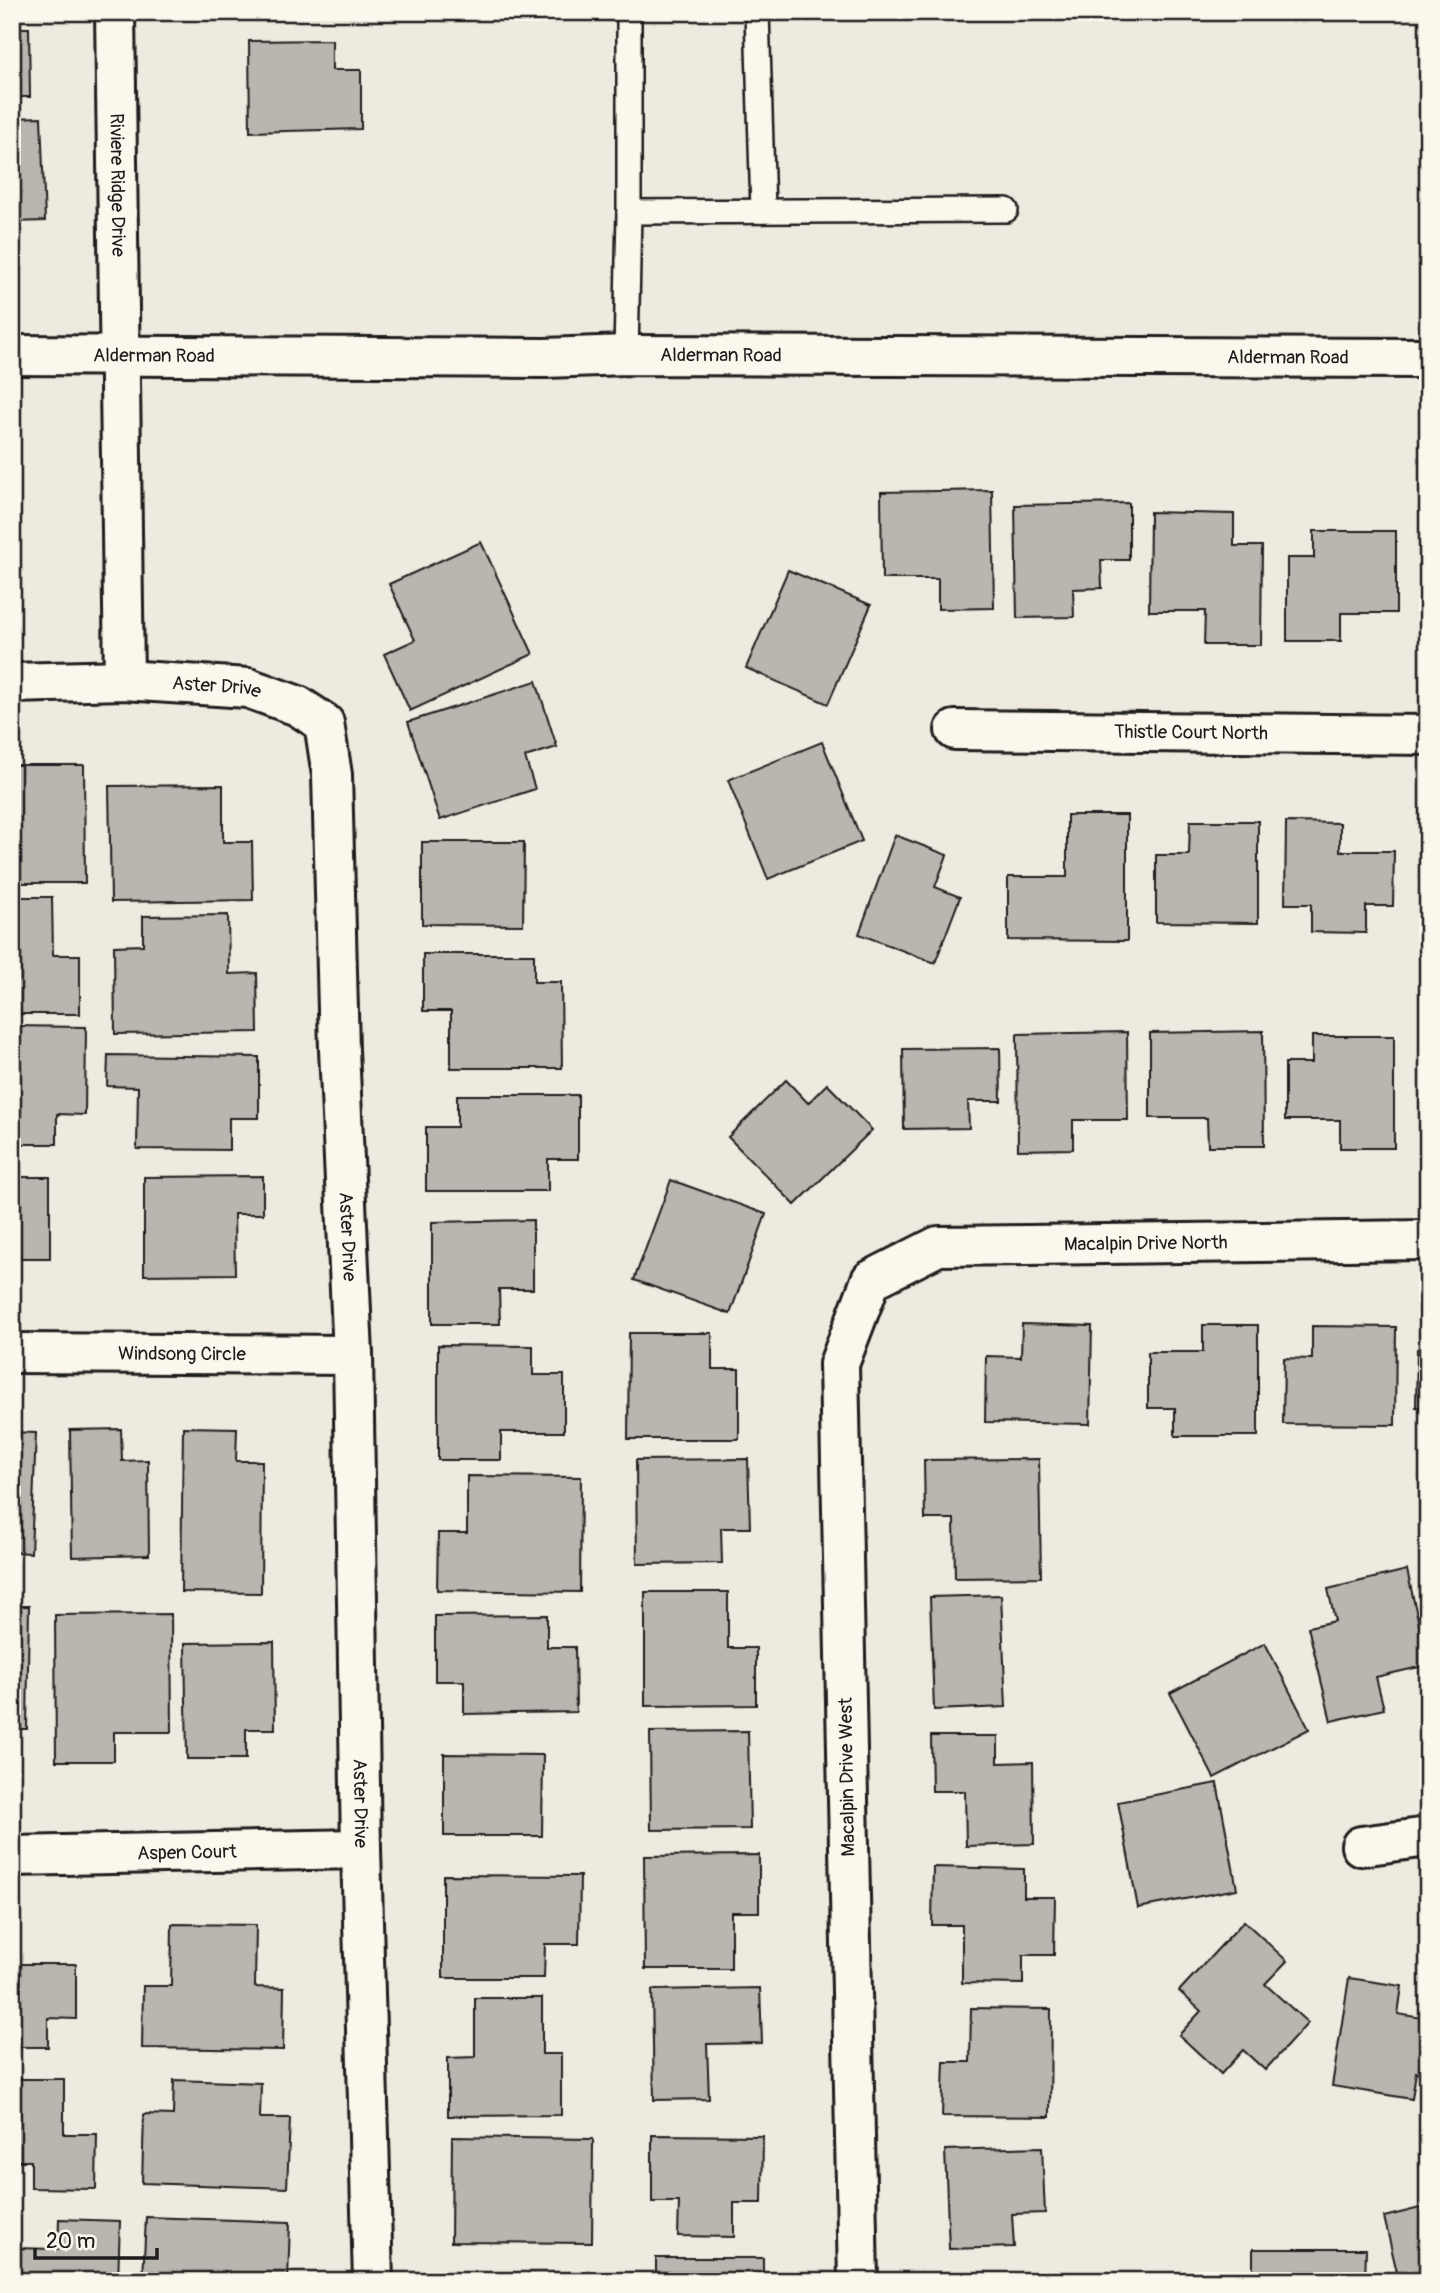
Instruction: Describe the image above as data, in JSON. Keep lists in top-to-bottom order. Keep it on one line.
{"streets":{"street":["Riviere Ridge Drive","Alderman Road","Aster Drive","Thistle Court North","Macalpin Drive North","Windsong Circle","Macalpin Drive West","Aspen Court"]},"crossings":[["Riviere Ridge Drive","Alderman Road"],["Aster Drive","Windsong Circle"],["Aster Drive","Aspen Court"],["Macalpin Drive North","Macalpin Drive West"]],"scale_bar":"20 m"}
